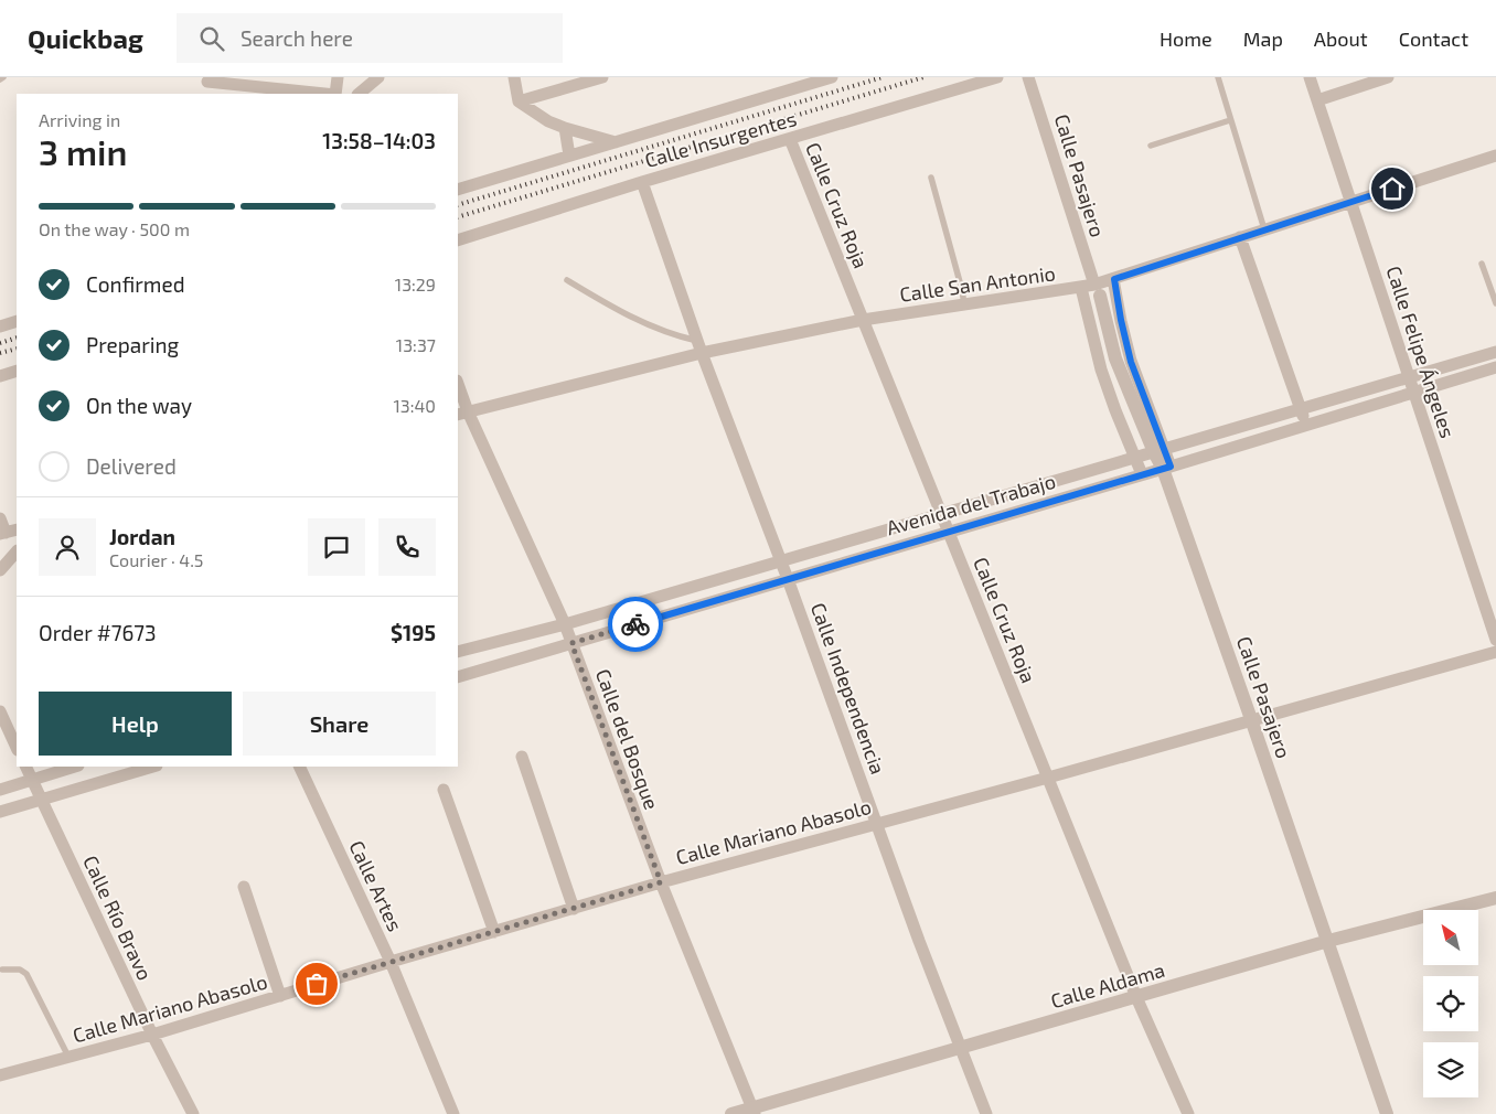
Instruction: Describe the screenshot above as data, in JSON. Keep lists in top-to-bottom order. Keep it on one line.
{"streets":{"street":["Calle Insurgentes","Calle Pasajero","Calle Cruz Roja","Calle San Antonio","Calle Felipe Ángeles","Avenida del Trabajo","Calle Independencia","Calle del Bosque","Calle Mariano Abasolo","Calle Artes","Calle Río Bravo","Calle Aldama"]},"crossings":[["Calle Insurgentes","Calle Cruz Roja"],["Calle Insurgentes","Calle Independencia"],["Calle Pasajero","Calle San Antonio"],["Calle Pasajero","Avenida del Trabajo"],["Calle Pasajero","Calle Mariano Abasolo"],["Calle Pasajero","Calle Aldama"],["Calle Cruz Roja","Calle San Antonio"],["Calle Cruz Roja","Avenida del Trabajo"],["Calle Cruz Roja","Calle Mariano Abasolo"],["Calle Cruz Roja","Calle Aldama"],["Calle San Antonio","Calle Felipe Ángeles"],["Calle San Antonio","Calle Independencia"],["Calle San Antonio","Calle del Bosque"],["Calle Felipe Ángeles","Avenida del Trabajo"],["Avenida del Trabajo","Calle Independencia"],["Avenida del Trabajo","Calle del Bosque"],["Calle Independencia","Calle Mariano Abasolo"],["Calle Independencia","Calle Aldama"],["Calle del Bosque","Calle Mariano Abasolo"],["Calle del Bosque","Calle Aldama"],["Calle Mariano Abasolo","Calle Artes"],["Calle Mariano Abasolo","Calle Río Bravo"]],"north":"top left","page":{"header":"Quickbag","search":"Search here","nav":["Home","Map","About","Contact"],"heading":["3 min","Arriving in","13:58–14:03"],"panel":["Jordan","Courier · 4.5","Order #7673","$195"],"bar":"On the way · 500 m","list":[["Confirmed","13:29"],["Preparing","13:37"],["On the way","13:40"],"Delivered"],"buttons":["Help","Share"]}}
